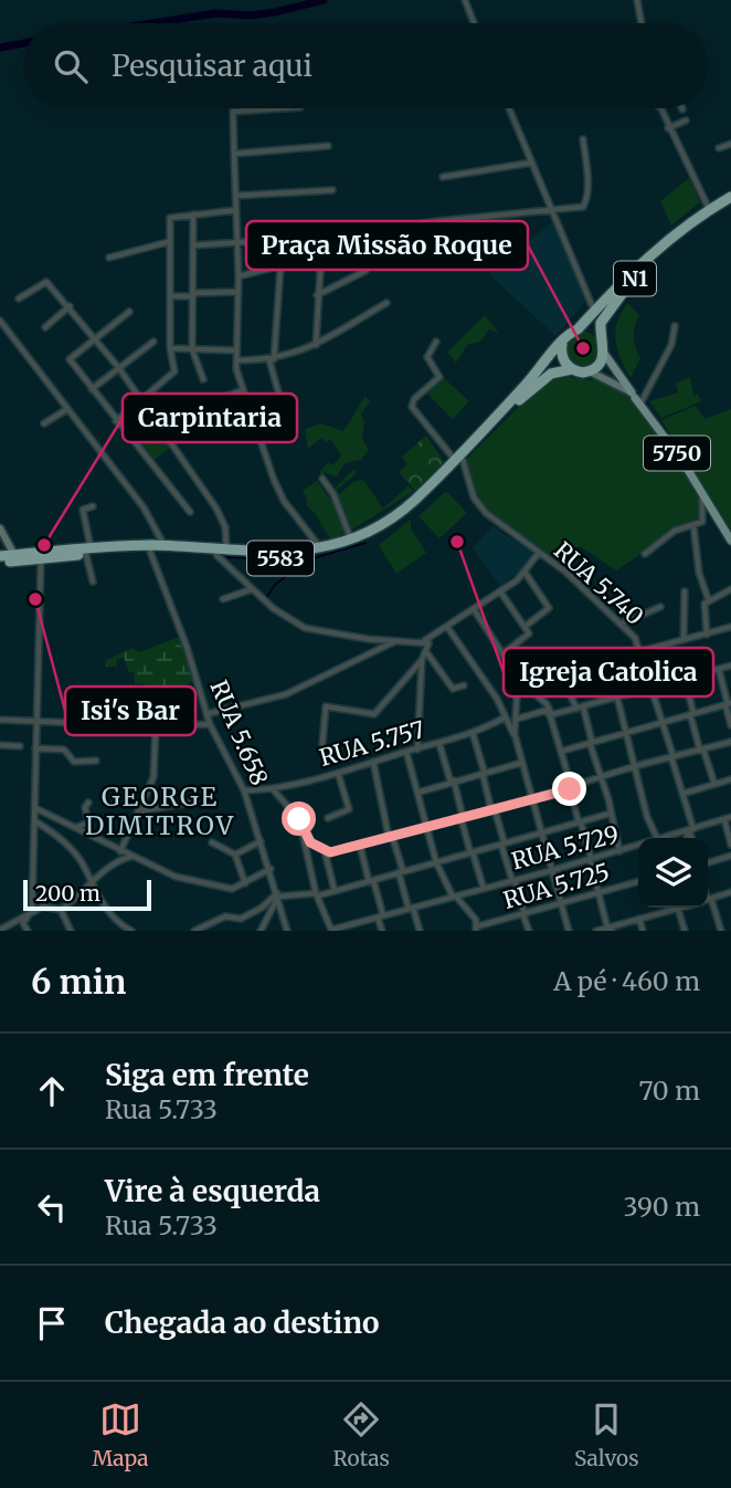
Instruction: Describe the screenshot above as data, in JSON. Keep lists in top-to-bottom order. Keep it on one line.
{"streets":{"highway":["N1","5583"],"main road":["5750"],"street":["RUA 5.740","RUA 5.658","RUA 5.757","RUA 5.729","RUA 5.725"]},"crossings":[["N1","5750"],["N1","5583"],["5750","5583"],["5583","RUA 5.740"],["5583","RUA 5.658"],["RUA 5.740","RUA 5.729"],["RUA 5.658","RUA 5.757"]],"districts":["GEORGE DIMITROV"],"places":["Praça Missão Roque","Igreja Catolica","Carpintaria","Isi's Bar"],"scale_bar":"200 m","page":{"search":"Pesquisar aqui","scale":"200 m","heading":["6 min","A pé · 460 m"],"list":[["Siga em frente","Rua 5.733","70 m"],["Vire à esquerda","Rua 5.733","390 m"],"Chegada ao destino"],"nav":["Mapa","Rotas","Salvos"]}}
